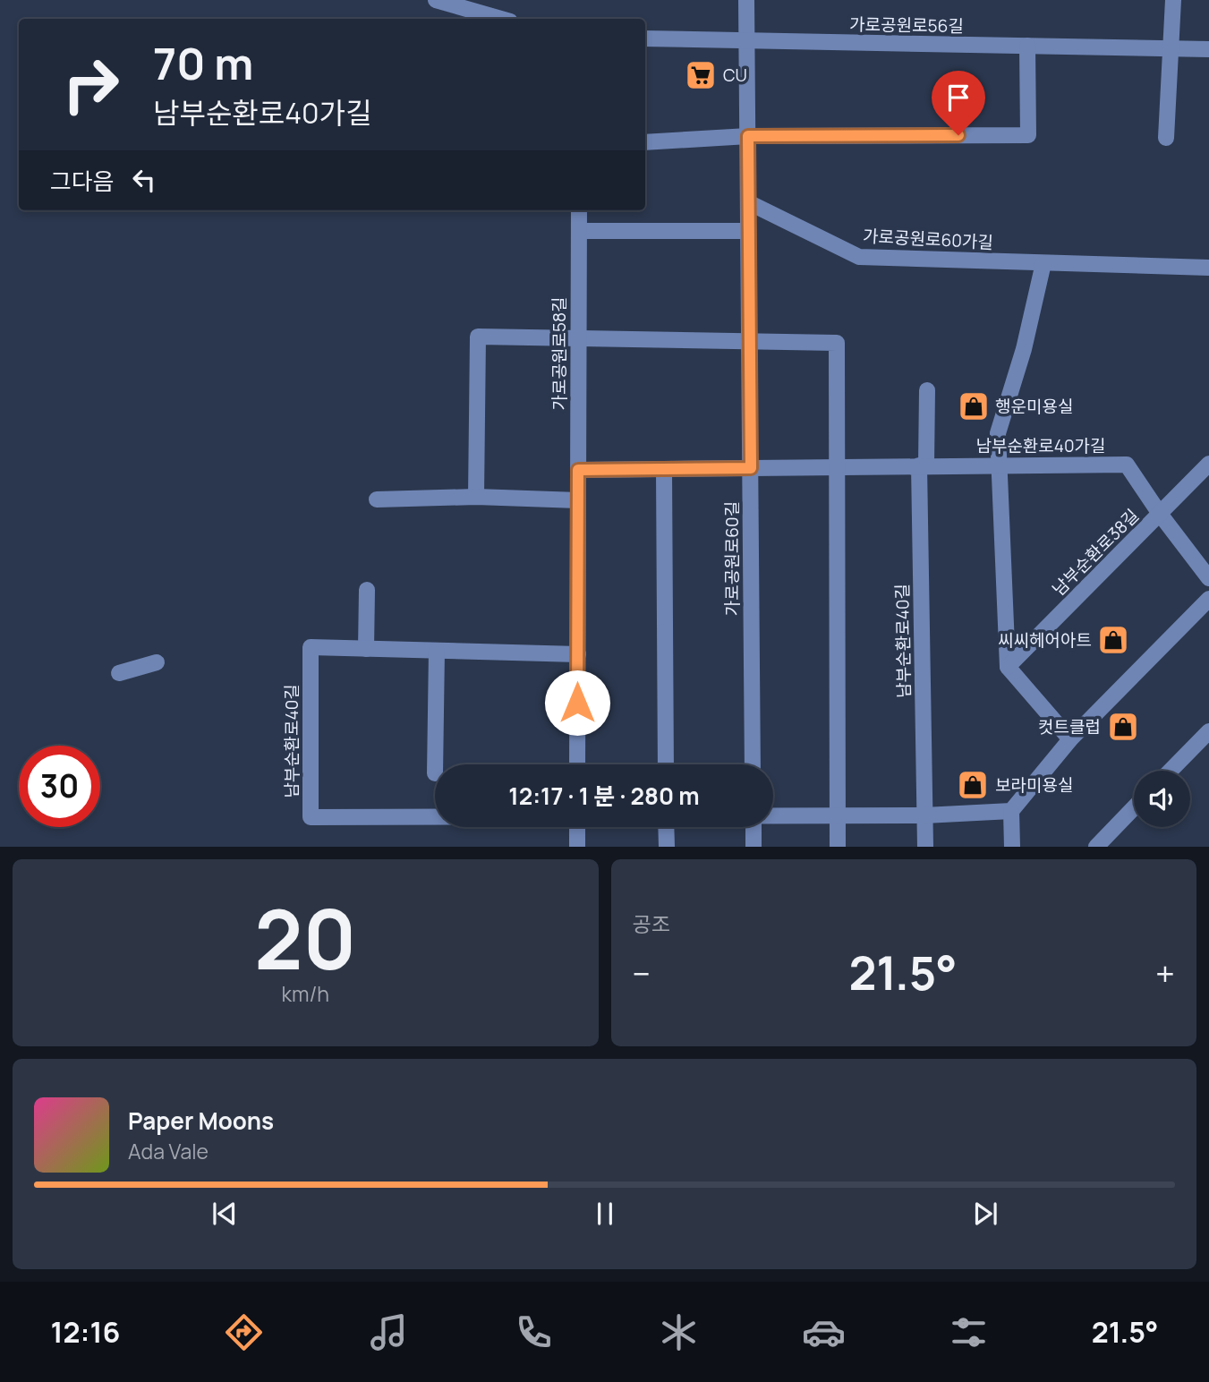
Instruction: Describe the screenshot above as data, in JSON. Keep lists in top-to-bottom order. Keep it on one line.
{"streets":{"street":["가로공원로56길","가로공원로60가길","가로공원로58길","남부순환로40가길","남부순환로38길","가로공원로60길","남부순환로40길"]},"crossings":[["가로공원로56길","가로공원로60길"],["가로공원로60가길","가로공원로60길"],["가로공원로58길","남부순환로40가길"],["남부순환로40가길","남부순환로38길"],["남부순환로40가길","가로공원로60길"],["남부순환로40가길","남부순환로40길"]],"places":{"supermarket":["CU"],"shop":["행운미용실","씨씨헤어아트","컷트클럽","보라미용실"]},"page":{"turn":["70 m","남부순환로40가길"],"then":"그다음","limit":"30","trip":"12:17 · 1 분 · 280 m","tile":[["20","km/h"],"공조"],"heat":["−","21.5°","+"],"song":["Paper Moons","Ada Vale"],"tabs":["12:16","21.5°"]}}
